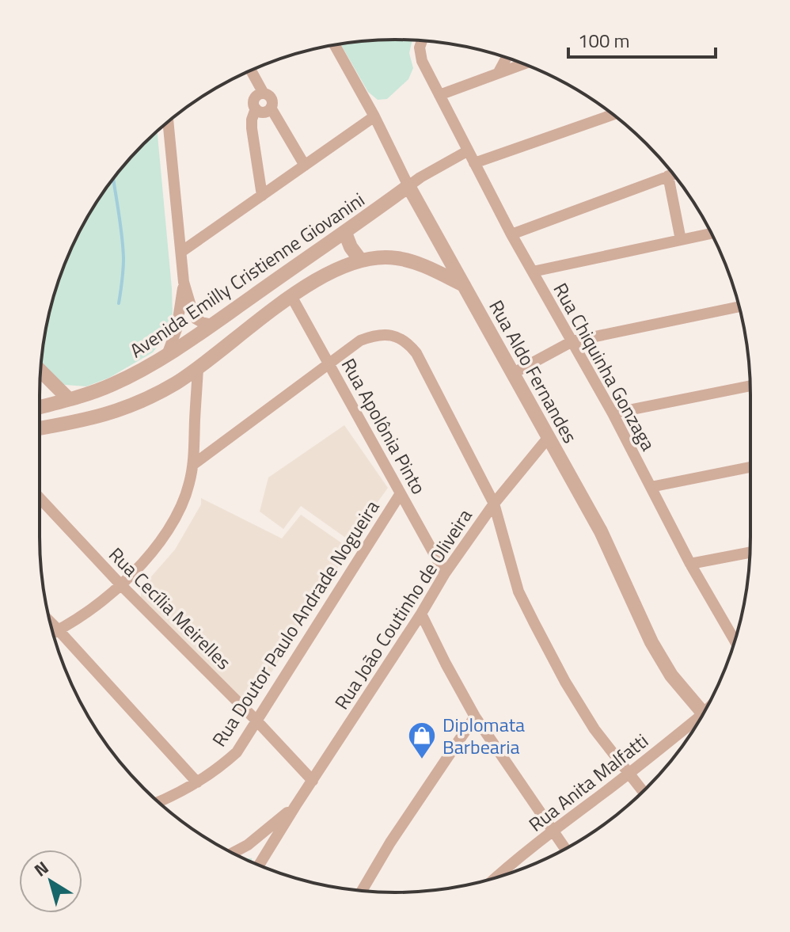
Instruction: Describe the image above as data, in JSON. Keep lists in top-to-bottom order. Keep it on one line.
{"streets":{"street":["Avenida Emilly Cristienne Giovanini","Rua Chiquinha Gonzaga","Rua Aldo Fernandes","Rua Apolônia Pinto","Rua Cecília Meirelles","Rua João Coutinho de Oliveira","Rua Doutor Paulo Andrade Nogueira","Rua Anita Malfatti"]},"crossings":[["Avenida Emilly Cristienne Giovanini","Rua Aldo Fernandes"],["Rua Aldo Fernandes","Rua João Coutinho de Oliveira"],["Rua Apolônia Pinto","Rua João Coutinho de Oliveira"],["Rua Apolônia Pinto","Rua Doutor Paulo Andrade Nogueira"],["Rua Cecília Meirelles","Rua João Coutinho de Oliveira"],["Rua Cecília Meirelles","Rua Doutor Paulo Andrade Nogueira"]],"places":{"shop":["Diplomata Barbearia"]},"scale_bar":"100 m","north":"top left"}
